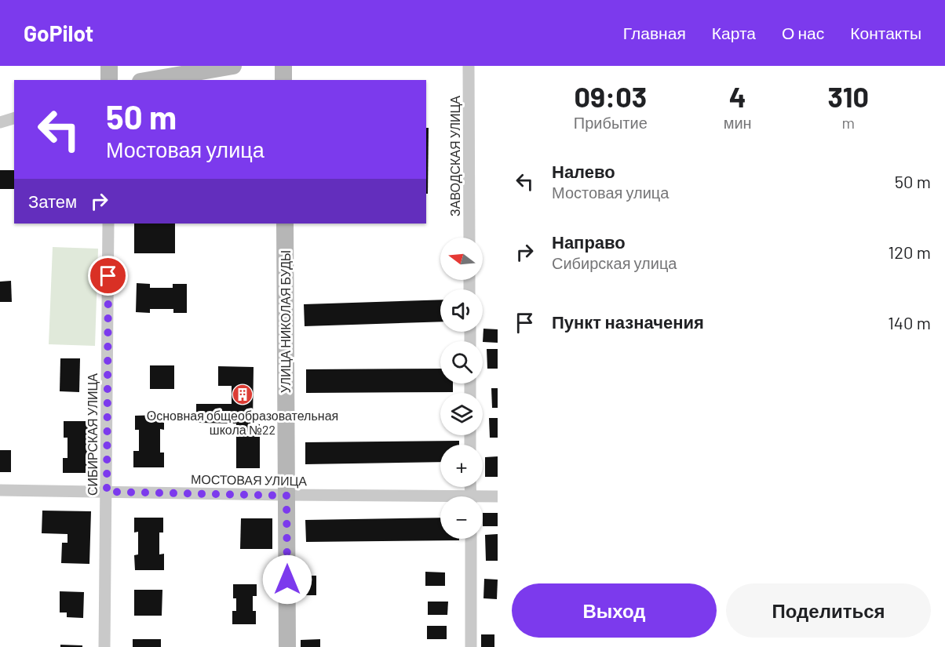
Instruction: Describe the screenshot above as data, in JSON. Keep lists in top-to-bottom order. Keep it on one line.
{"streets":{"street":["ЗАВОДСКАЯ УЛИЦА","УЛИЦА НИКОЛАЯ БУДЫ","СИБИРСКАЯ УЛИЦА","МОСТОВАЯ УЛИЦА"]},"crossings":[["УЛИЦА НИКОЛАЯ БУДЫ","МОСТОВАЯ УЛИЦА"],["СИБИРСКАЯ УЛИЦА","МОСТОВАЯ УЛИЦА"]],"places":{"building":["Основная общеобразовательная школа №22"]},"north":"left","page":{"header":"GoPilot","nav":["Главная","Карта","О нас","Контакты"],"eta":["09:03","Прибытие","4","мин","310","m"],"turn":["50 m","Мостовая улица"],"list":[{"name":"Налево","note":"Мостовая улица","value":"50 m"},{"name":"Направо","note":"Сибирская улица","value":"120 m"},{"name":"Пункт назначения","value":"140 m"}],"then":"Затем","map_buttons":["+","−"],"buttons":["Выход","Поделиться"]}}
